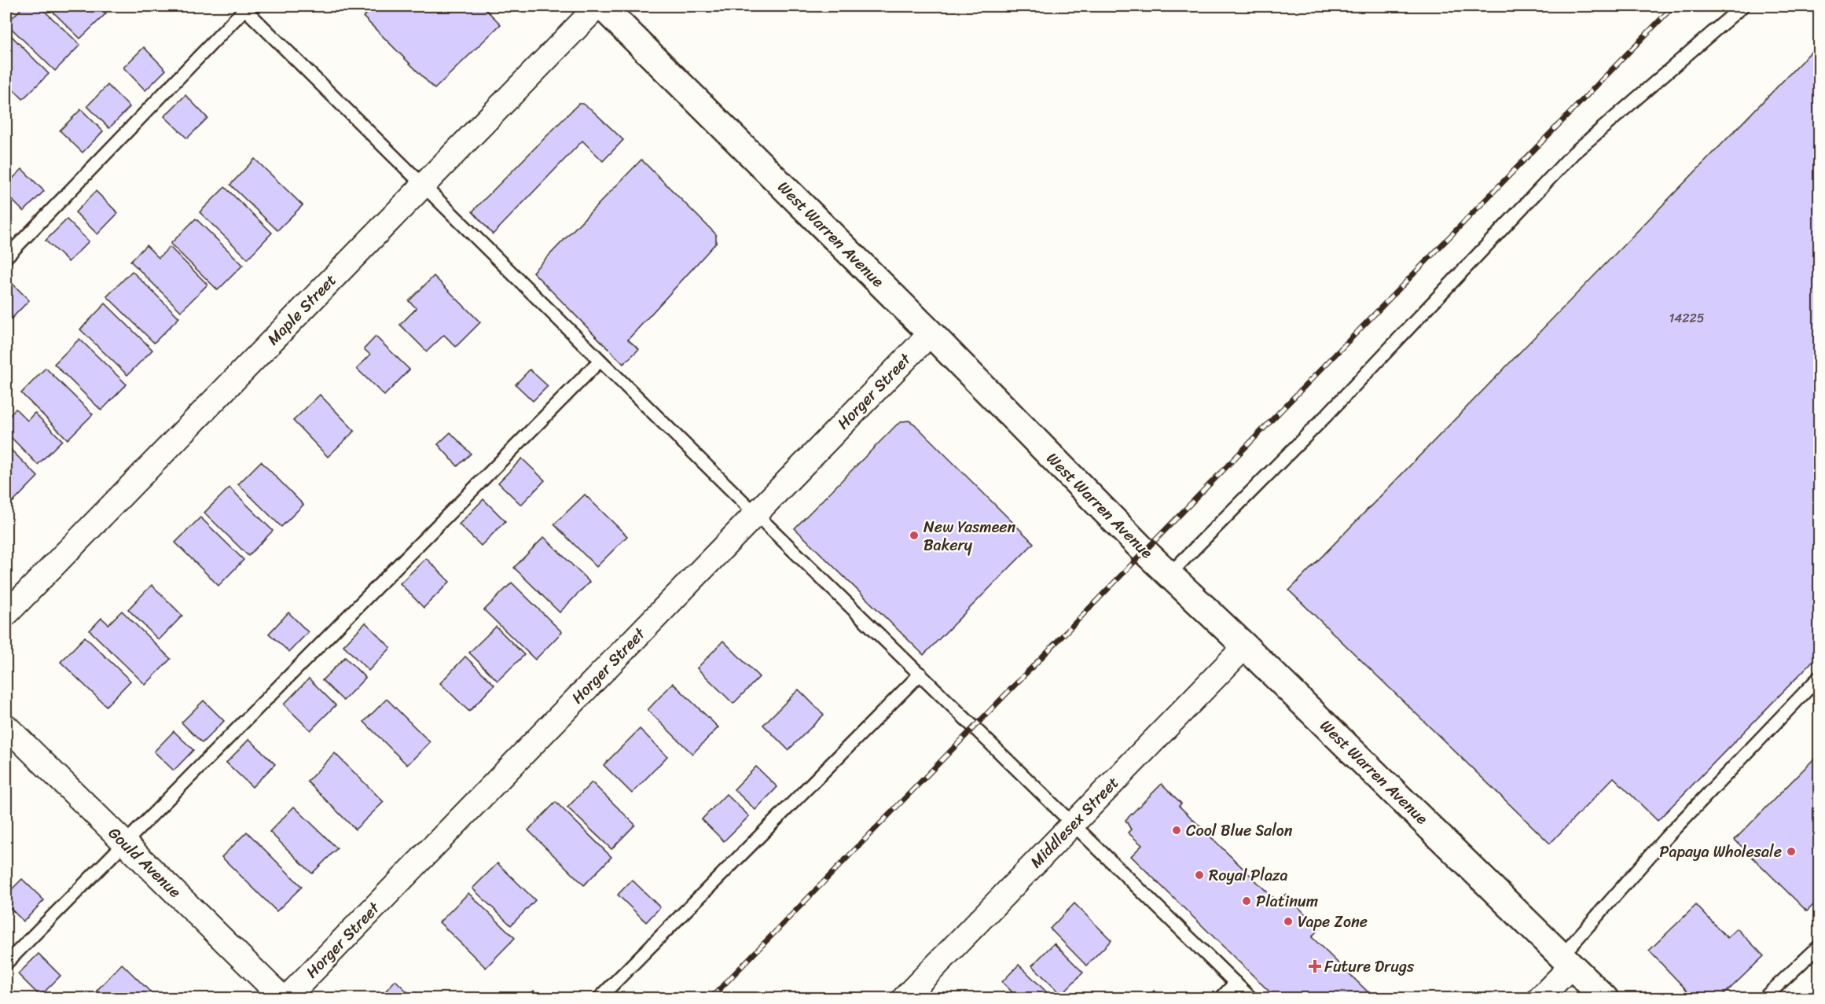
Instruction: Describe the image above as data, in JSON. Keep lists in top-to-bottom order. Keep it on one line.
{"streets":{"main road":["West Warren Avenue"],"street":["Maple Street","Horger Street","Middlesex Street","Gould Avenue"]},"crossings":[["West Warren Avenue","Horger Street"],["West Warren Avenue","Middlesex Street"]],"places":{"other":["New Yasmeen Bakery","Cool Blue Salon","Papaya Wholesale","Royal Plaza","Platinum","Vape Zone"],"health":["Future Drugs"]},"house_numbers":["14225"]}
